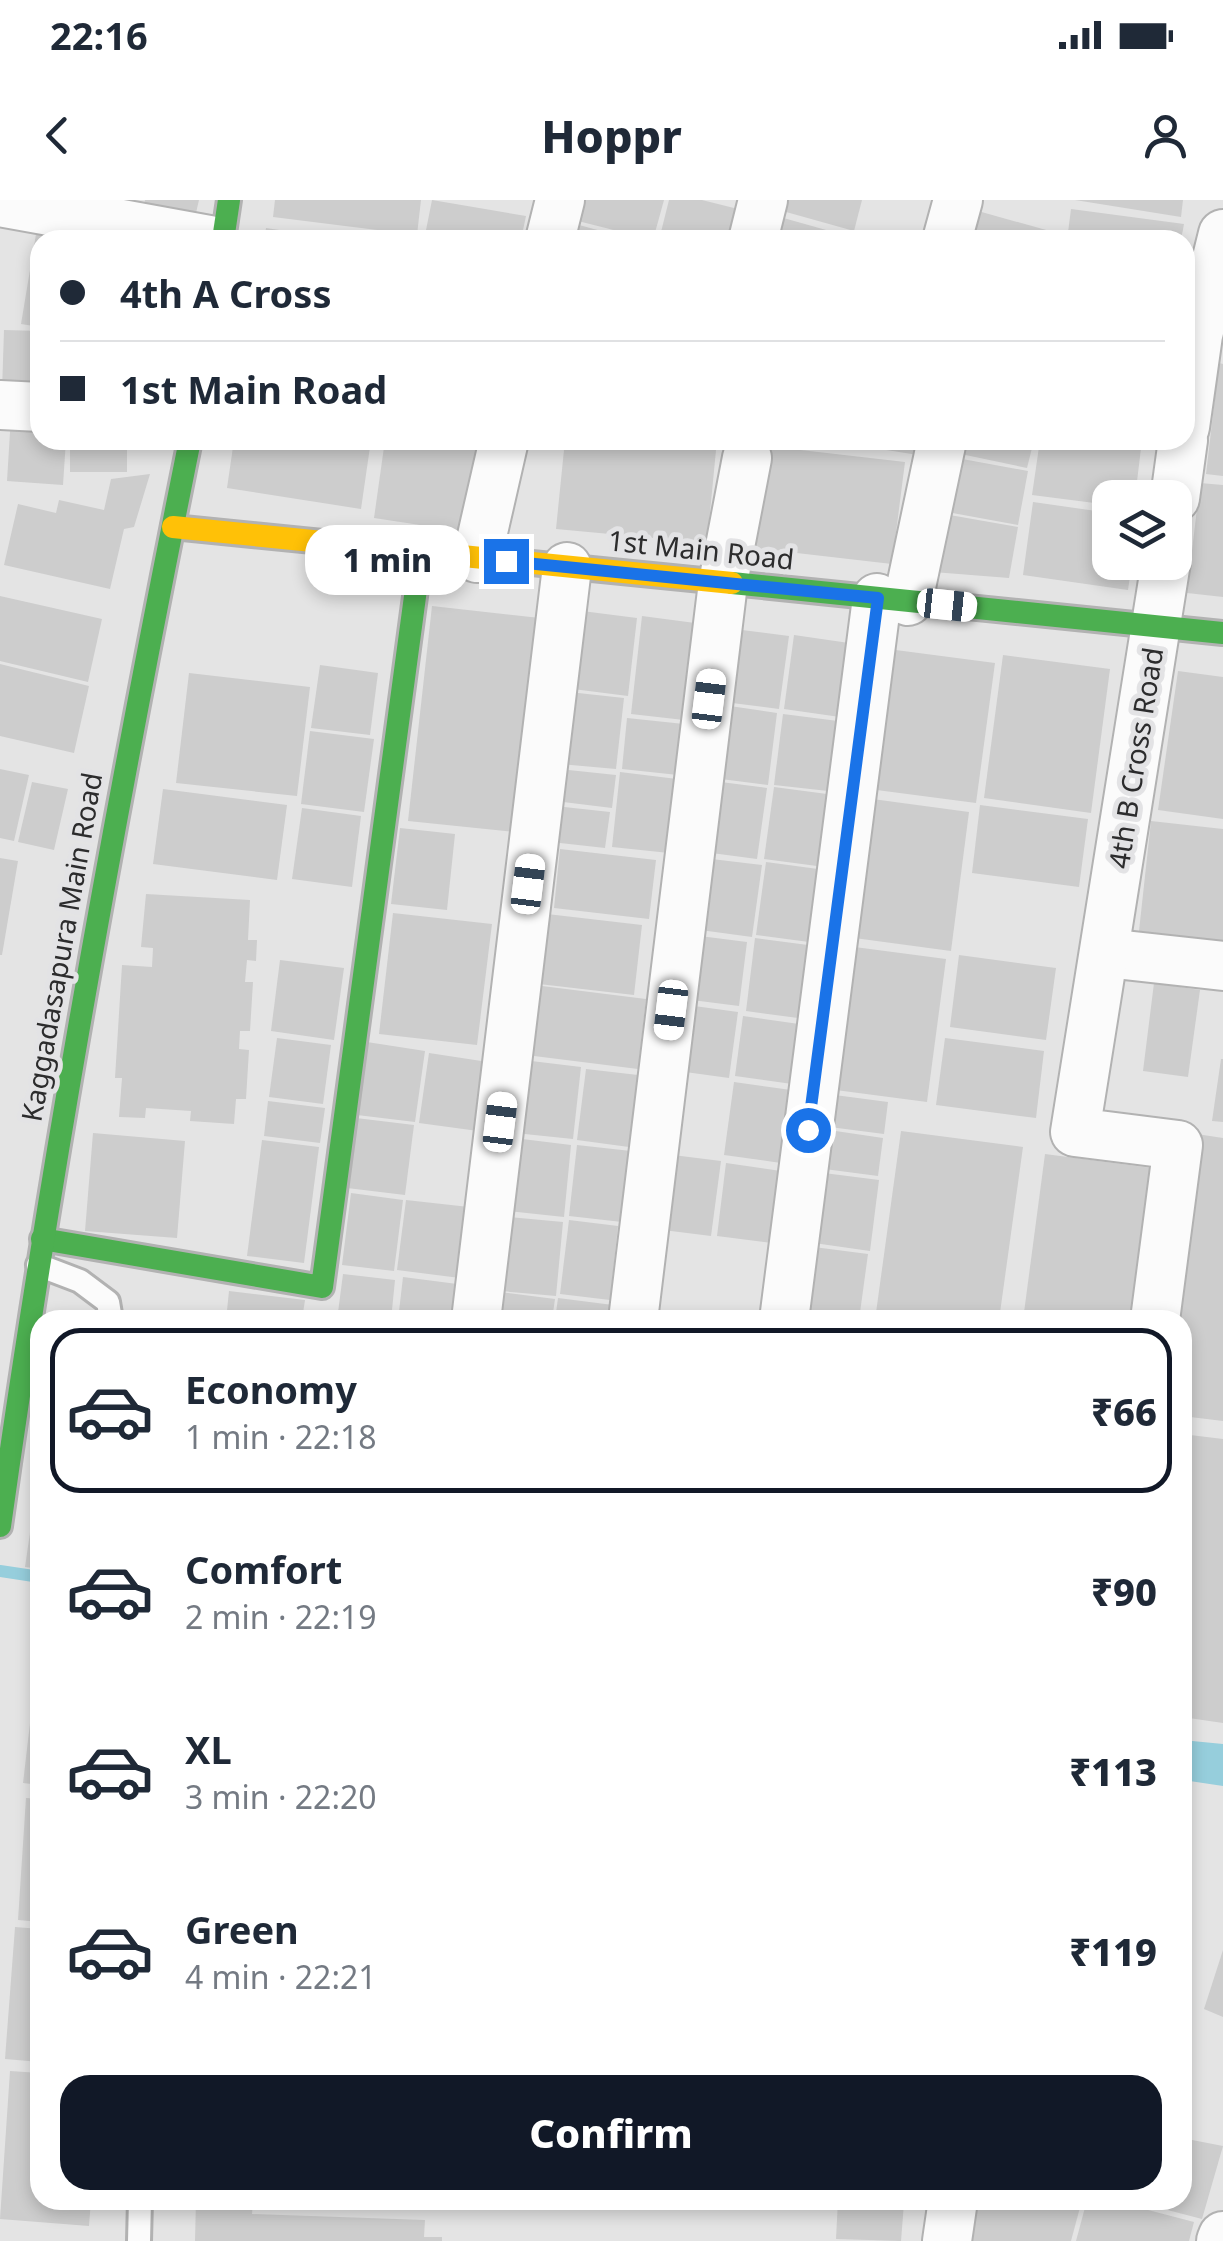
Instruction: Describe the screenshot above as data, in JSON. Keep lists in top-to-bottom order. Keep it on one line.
{"streets":{"street":["1st Main Road","4th B Cross Road","Kaggadasapura Main Road"]},"crossings":[["1st Main Road","4th B Cross Road"],["1st Main Road","Kaggadasapura Main Road"]],"page":{"status":"22:16","header":"Hoppr","banner":["4th A Cross","1st Main Road"],"bubble":"1 min","list":[{"name":"Economy","note":"1 min · 22:18","value":"₹66"},{"name":"Comfort","note":"2 min · 22:19","value":"₹90"},{"name":"XL","note":"3 min · 22:20","value":"₹113"},{"name":"Green","note":"4 min · 22:21","value":"₹119"}],"buttons":"Confirm"}}
